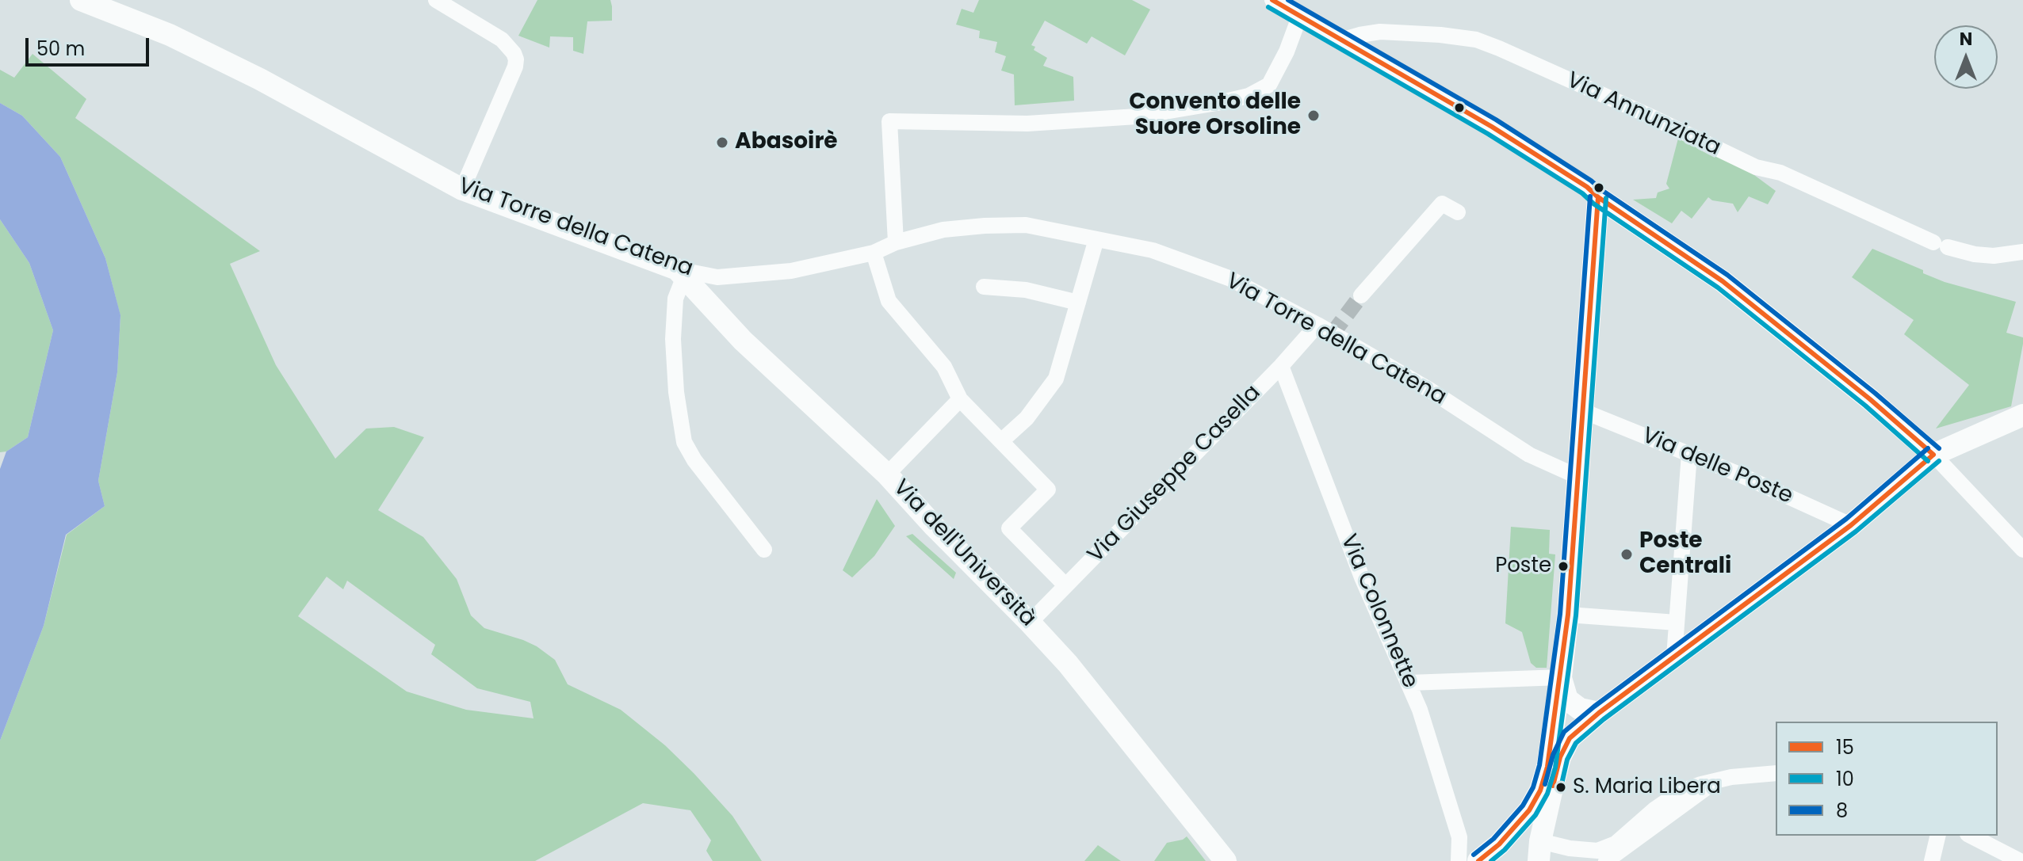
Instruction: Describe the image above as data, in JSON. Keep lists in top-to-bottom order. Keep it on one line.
{"streets":{"street":["Via Annunziata","Via Torre della Catena","Via delle Poste","Via Giuseppe Casella","Via dell'Università","Via Colonnette"]},"crossings":[["Via Torre della Catena","Via Giuseppe Casella"],["Via Torre della Catena","Via dell'Università"],["Via Giuseppe Casella","Via dell'Università"],["Via Giuseppe Casella","Via Colonnette"]],"places":["Convento delle Suore Orsoline","Abasoirè","Poste Centrali","Poste","S. Maria Libera"],"lines":["transit line 15","transit line 8","transit line 10"],"legend":["15","10","8"],"scale_bar":"50 m","north":"top"}
